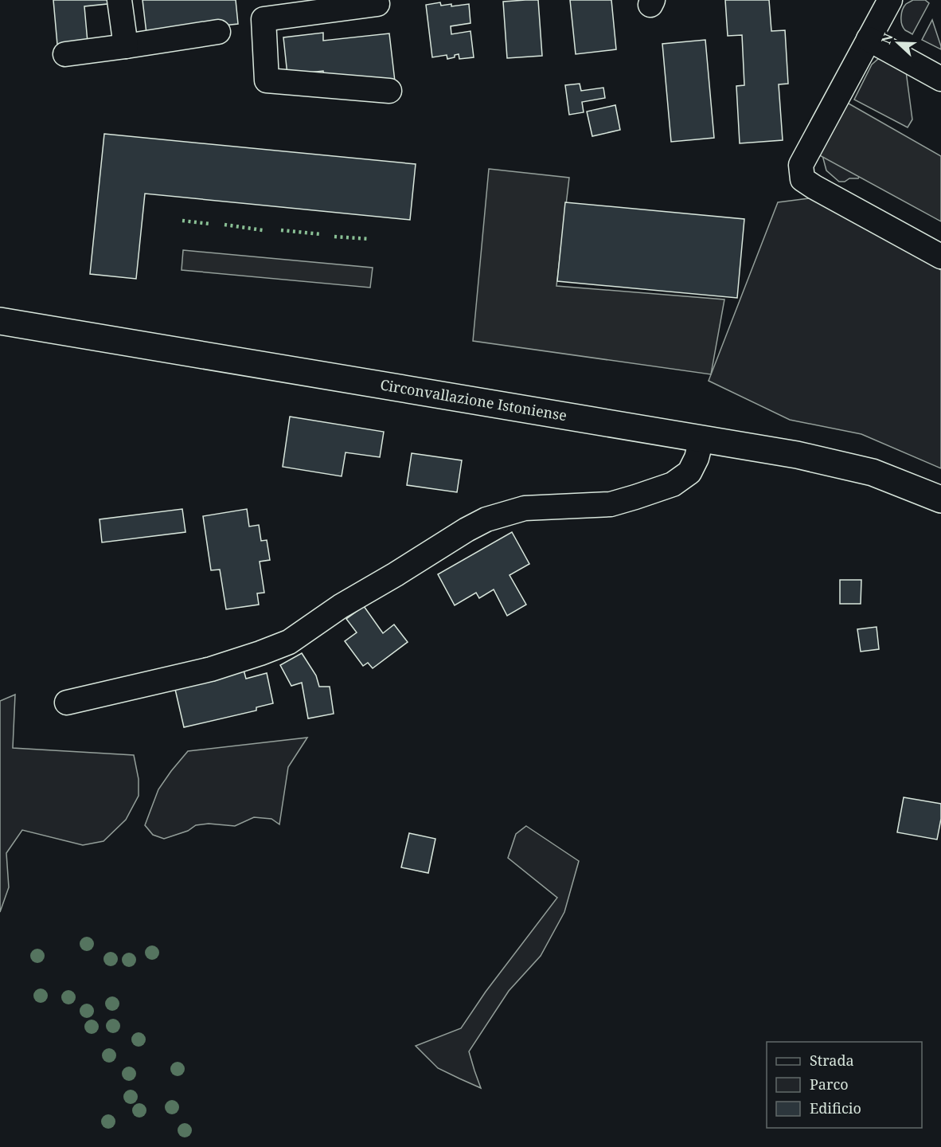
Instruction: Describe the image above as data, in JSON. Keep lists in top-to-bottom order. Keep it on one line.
{"streets":{"main road":["Circonvallazione Istoniense"]},"legend":["Strada","Parco","Edificio"],"north":"left"}
